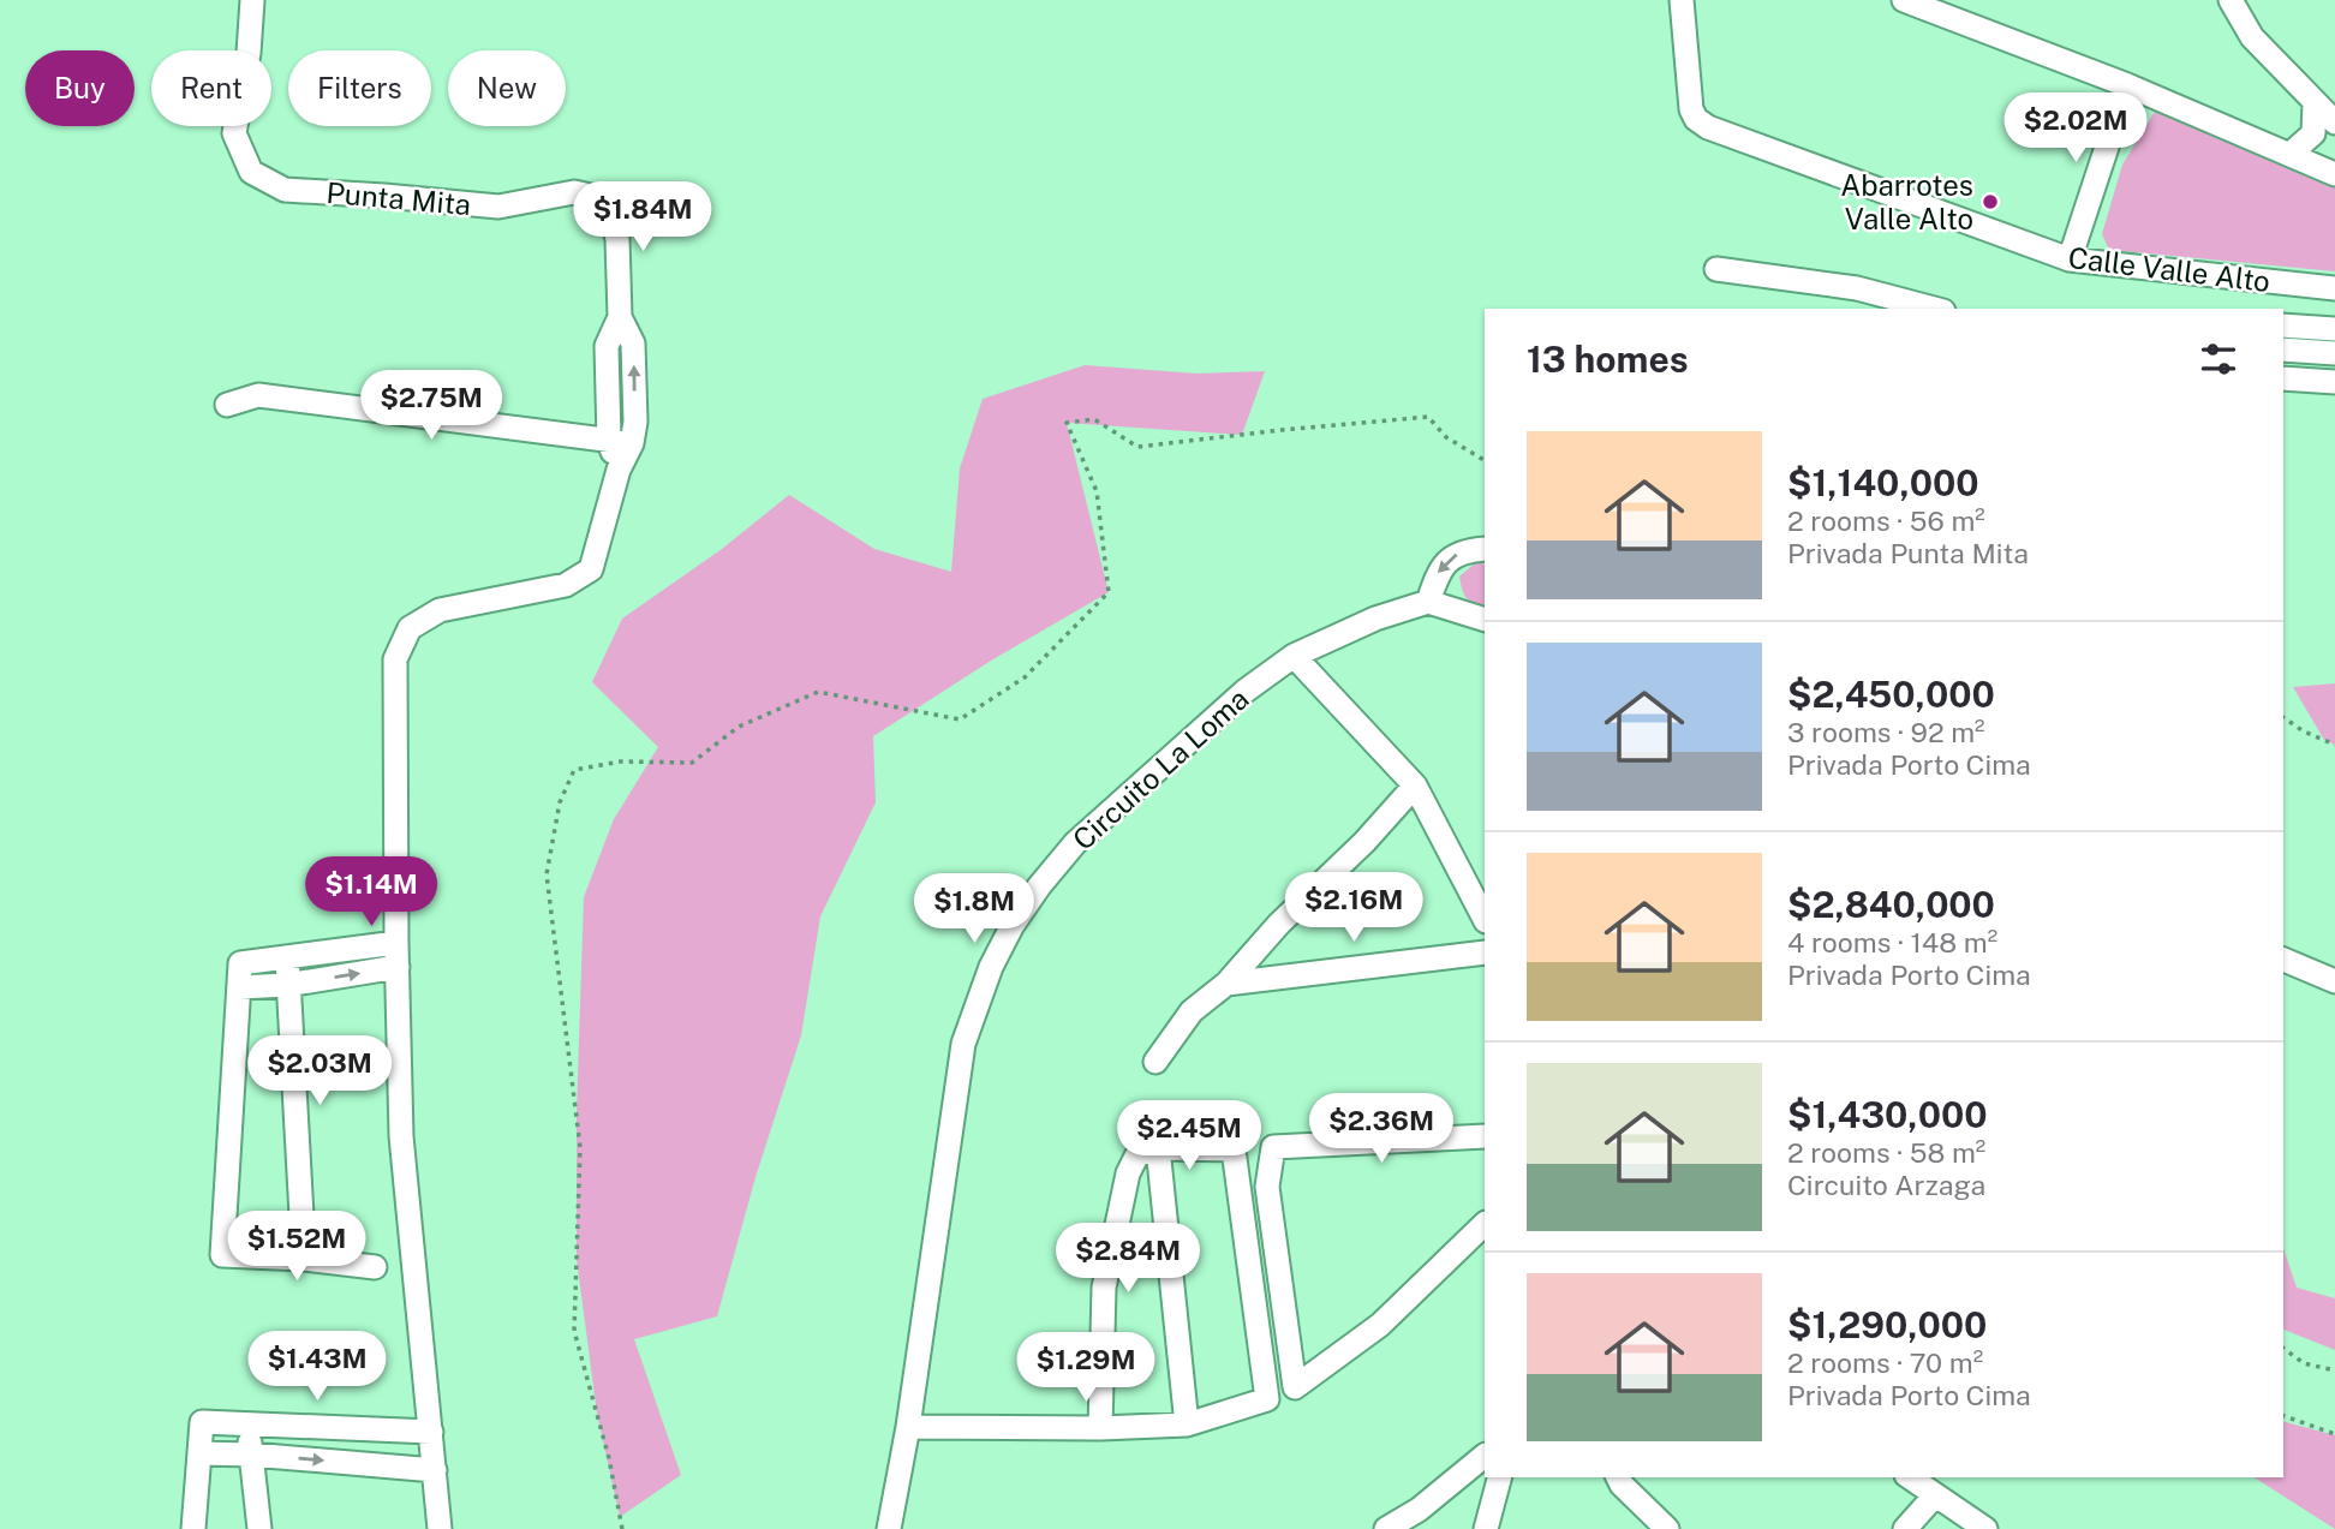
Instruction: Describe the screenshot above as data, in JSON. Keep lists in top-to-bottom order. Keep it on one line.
{"streets":{"street":["Punta Mita","Calle Valle Alto","Circuito La Loma"]},"places":["Abarrotes Valle Alto"],"page":{"chip":["Buy","Rent","Filters","New"],"price":["$2.02M","$1.84M","$2.75M","$1.14M","$2.16M","$1.8M","$2.03M","$2.36M","$2.45M","$1.52M","$2.84M","$1.43M","$1.29M"],"heading":"13 homes","list":[{"name":"$1,140,000","note":"2 rooms · 56 m² · Privada Punta Mita"},{"name":"$2,450,000","note":"3 rooms · 92 m² · Privada Porto Cima"},{"name":"$2,840,000","note":"4 rooms · 148 m² · Privada Porto Cima"},{"name":"$1,430,000","note":"2 rooms · 58 m² · Circuito Arzaga"},{"name":"$1,290,000","note":"2 rooms · 70 m² · Privada Porto Cima"}]}}
